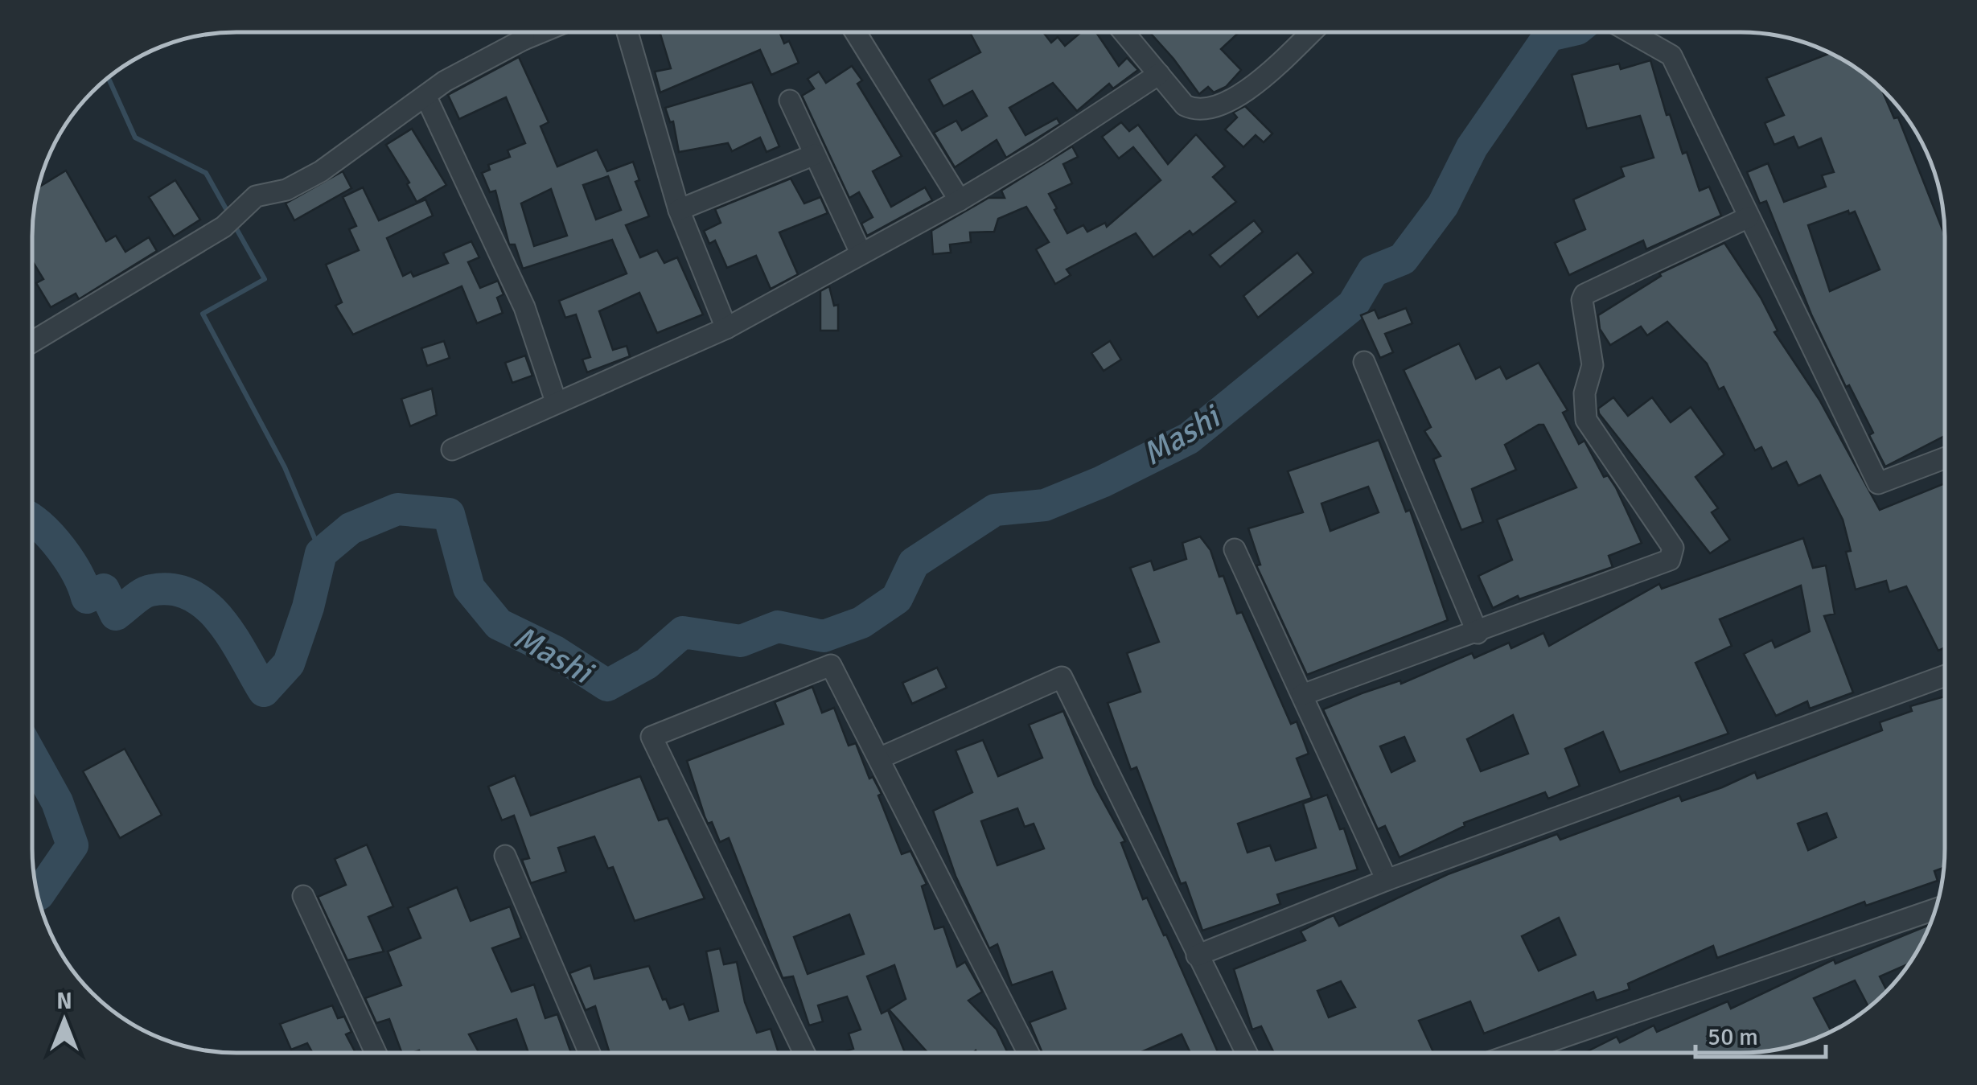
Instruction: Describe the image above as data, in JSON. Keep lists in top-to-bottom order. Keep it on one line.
{"water":["Mashi"],"scale_bar":"50 m","north":"top"}
